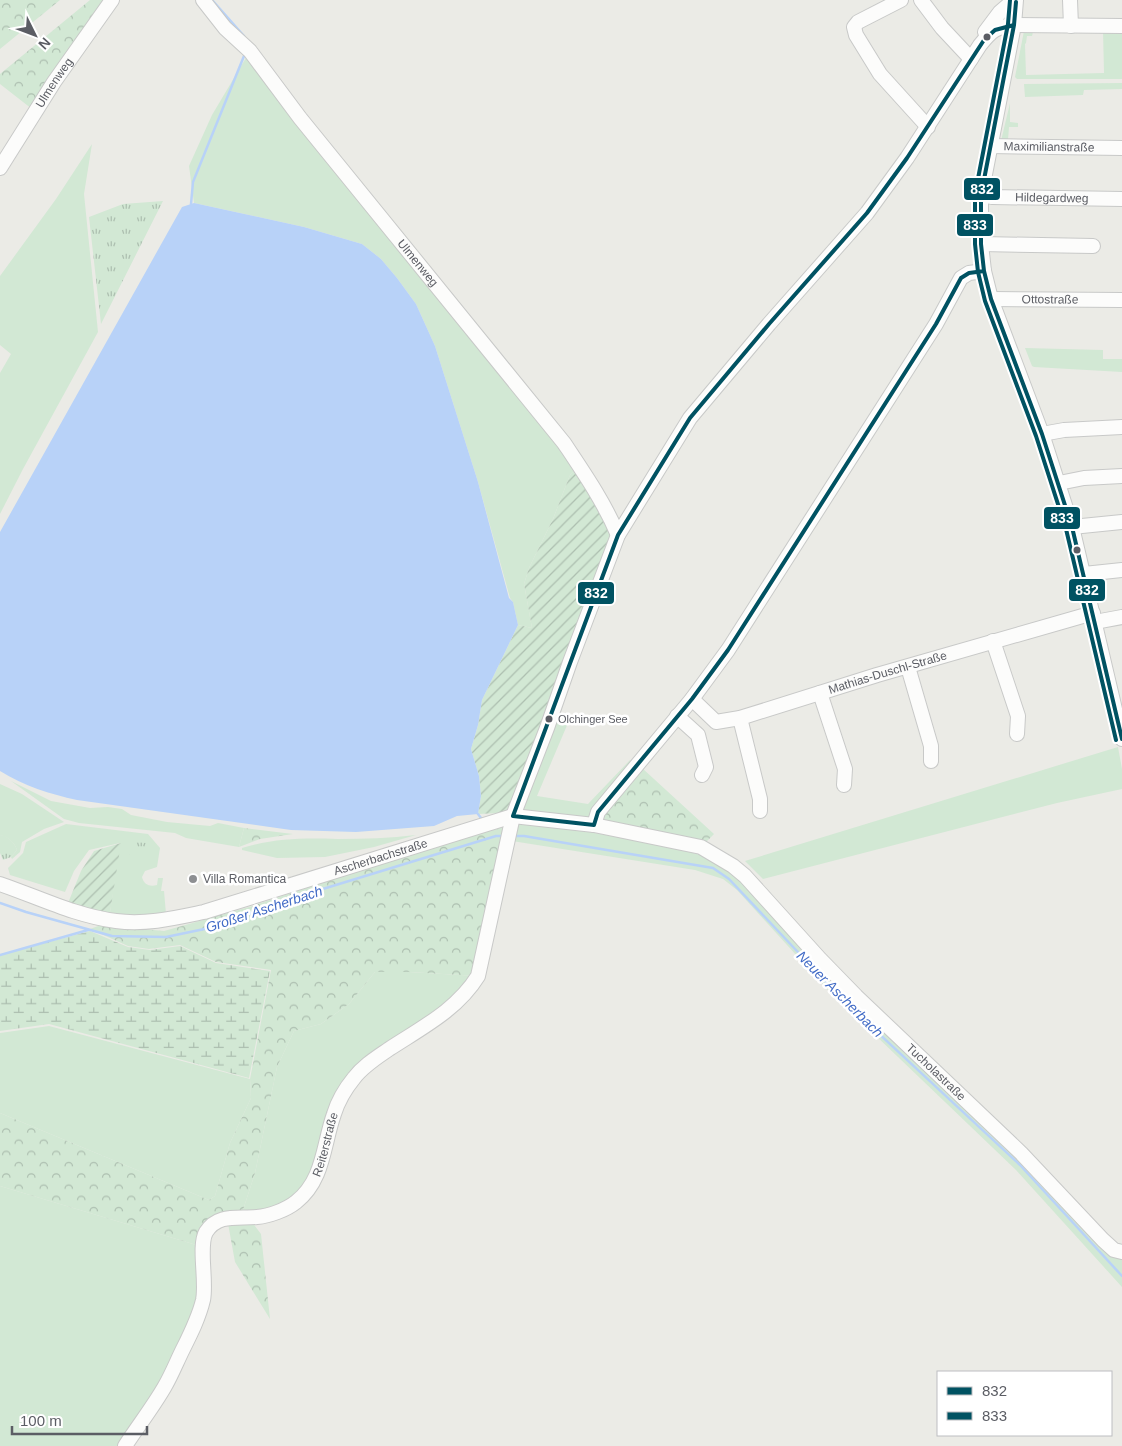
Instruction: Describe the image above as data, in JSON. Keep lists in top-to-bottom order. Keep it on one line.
{"streets":{"street":["Ulmenweg","Maximilianstraße","Hildegardweg","Ottostraße","Mathias-Duschl-Straße","Ascherbachstraße","Tucholastraße","Reiterstraße"]},"crossings":[["Ulmenweg","Reiterstraße"],["Ascherbachstraße","Tucholastraße"],["Ascherbachstraße","Reiterstraße"]],"water":["Großer Ascherbach","Neuer Ascherbach"],"places":["Olchinger See","Villa Romantica"],"lines":["transit line 833","transit line 832"],"legend":["832","833"],"scale_bar":"100 m","north":"bottom right"}
